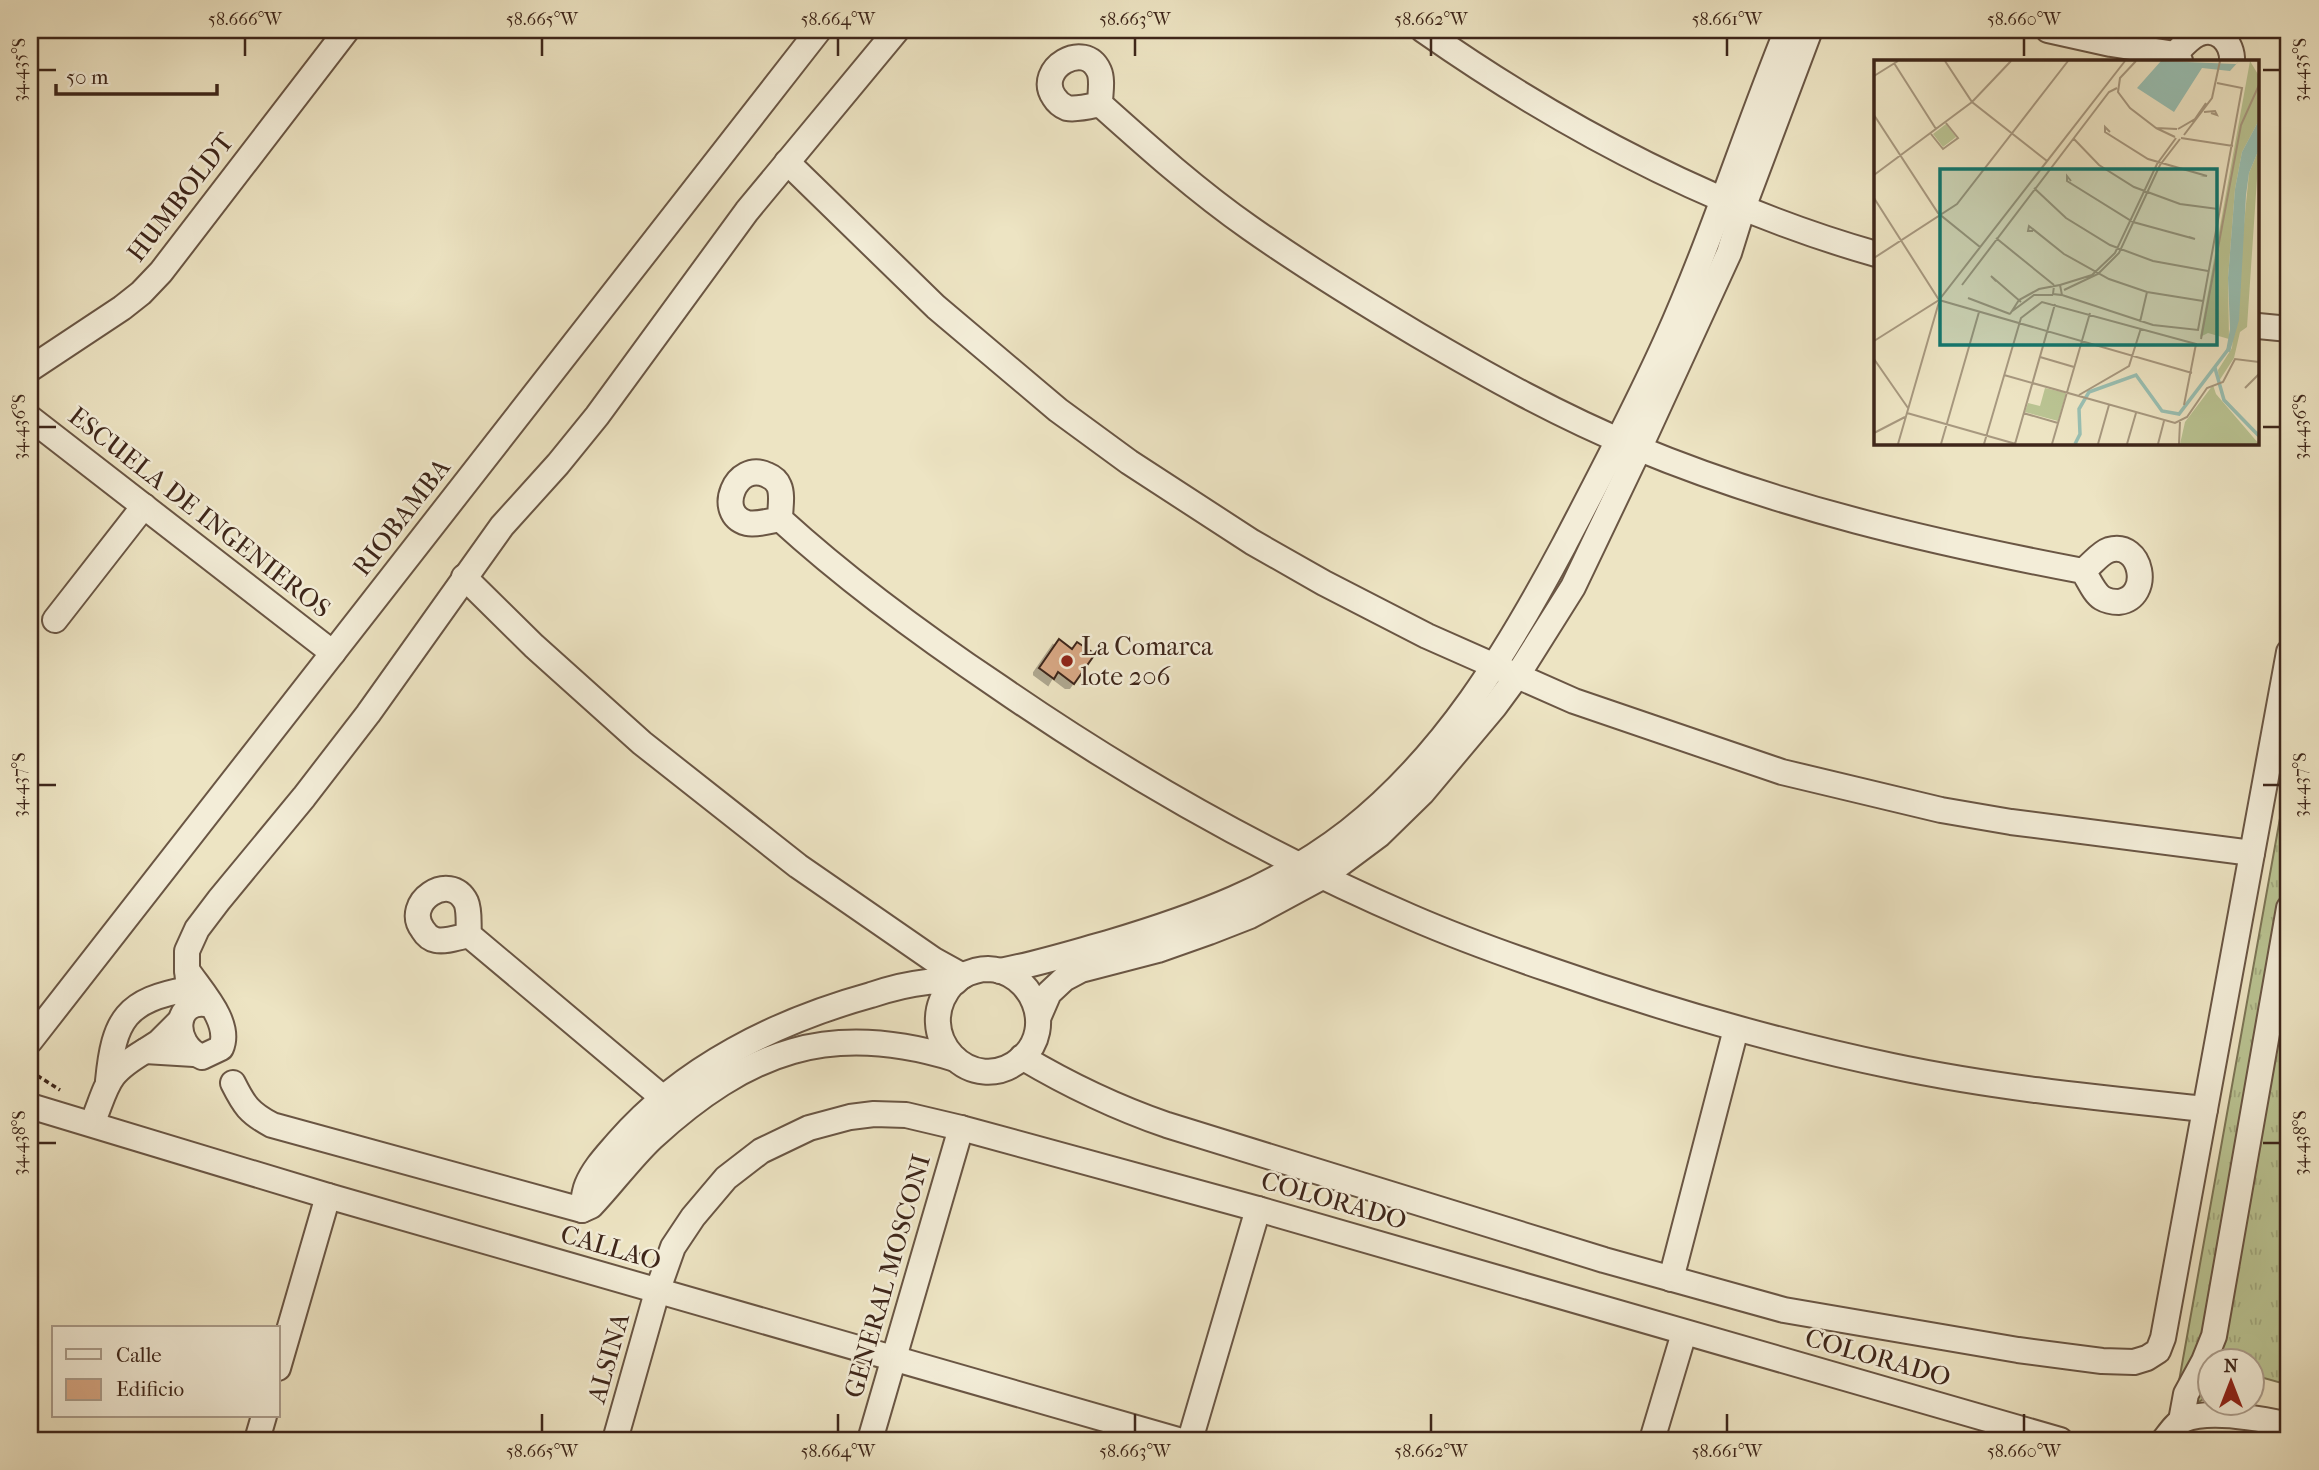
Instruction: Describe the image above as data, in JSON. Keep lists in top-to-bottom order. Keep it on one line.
{"streets":{"street":["HUMBOLDT","ESCUELA DE INGENIEROS","RIOBAMBA","COLORADO","CALLAO","GENERAL MOSCONI","ALSINA"]},"crossings":[["ESCUELA DE INGENIEROS","RIOBAMBA"],["COLORADO","CALLAO"],["COLORADO","GENERAL MOSCONI"],["COLORADO","ALSINA"],["CALLAO","GENERAL MOSCONI"],["CALLAO","ALSINA"]],"places":["La Comarca lote 206"],"legend":["Calle","Edificio"],"scale_bar":"50 m","north":"top","coordinates":["58.666°W","58.665°W","58.664°W","58.663°W","58.662°W","58.661°W","58.660°W","34.435°S","34.436°S","34.437°S","34.438°S"]}
